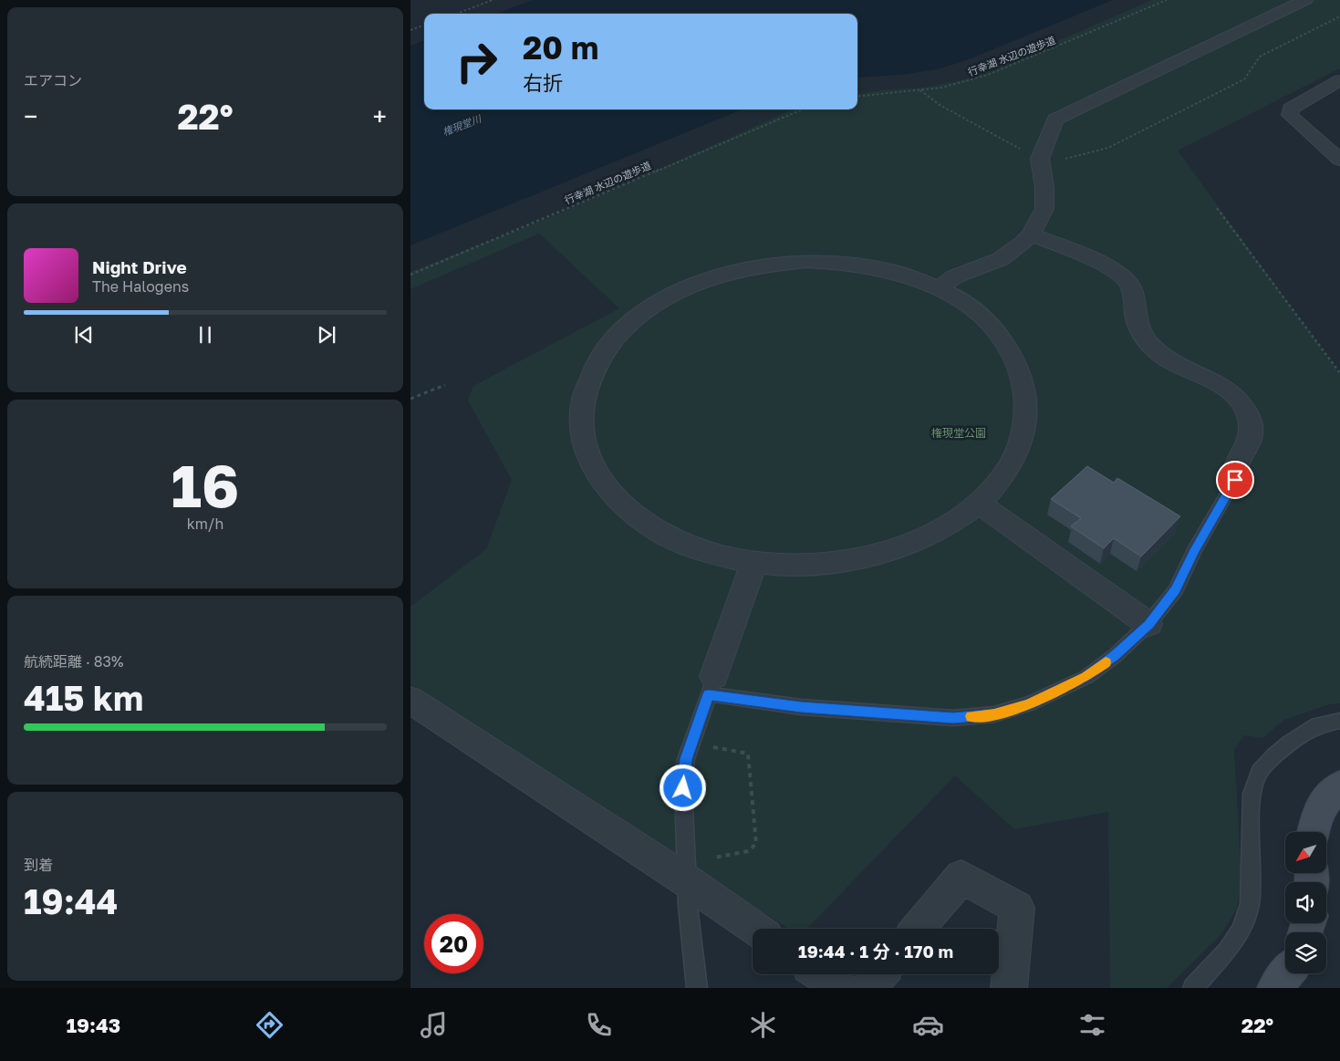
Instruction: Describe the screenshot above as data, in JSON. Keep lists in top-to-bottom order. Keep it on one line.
{"streets":{"path":["行幸湖 水辺の遊歩道"]},"water":["権現堂川"],"parks":["権現堂公園"],"north":"bottom left","page":{"tile":["エアコン",["16","km/h"],["航続距離 · 83%","415 km"],["到着","19:44"]],"turn":["20 m","右折"],"heat":["−","22°","+"],"song":["Night Drive","The Halogens"],"limit":"20","trip":"19:44 · 1 分 · 170 m","tabs":["19:43","22°"]}}
